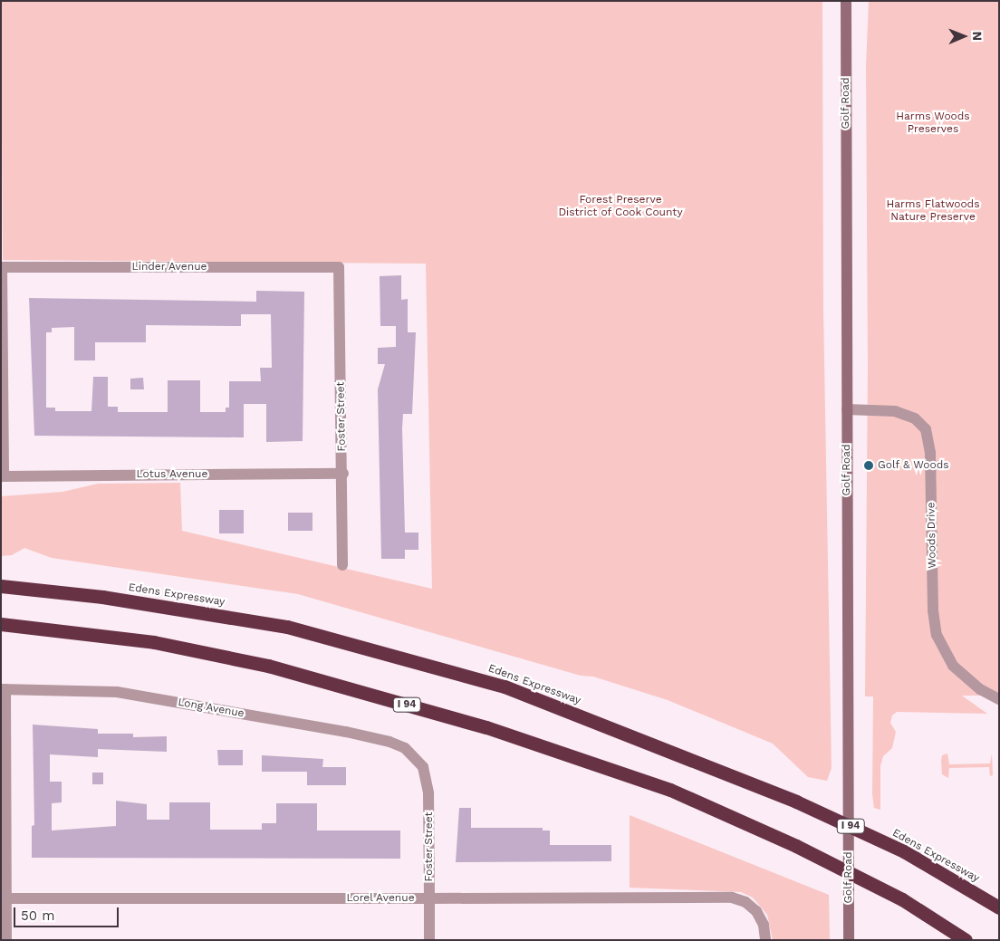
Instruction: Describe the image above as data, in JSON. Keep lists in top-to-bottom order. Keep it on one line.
{"streets":{"highway":["Edens Expressway","I 94"],"main road":["Golf Road"],"street":["Linder Avenue","Foster Street","Lotus Avenue","Woods Drive","Long Avenue","Lorel Avenue"]},"crossings":[["Golf Road","Woods Drive"],["Linder Avenue","Foster Street"],["Foster Street","Lotus Avenue"],["Foster Street","Long Avenue"],["Foster Street","Lorel Avenue"]],"parks":["Harms Woods Preserves","Forest Preserve District of Cook County","Harms Flatwoods Nature Preserve"],"places":["Golf & Woods"],"scale_bar":"50 m","north":"right"}
